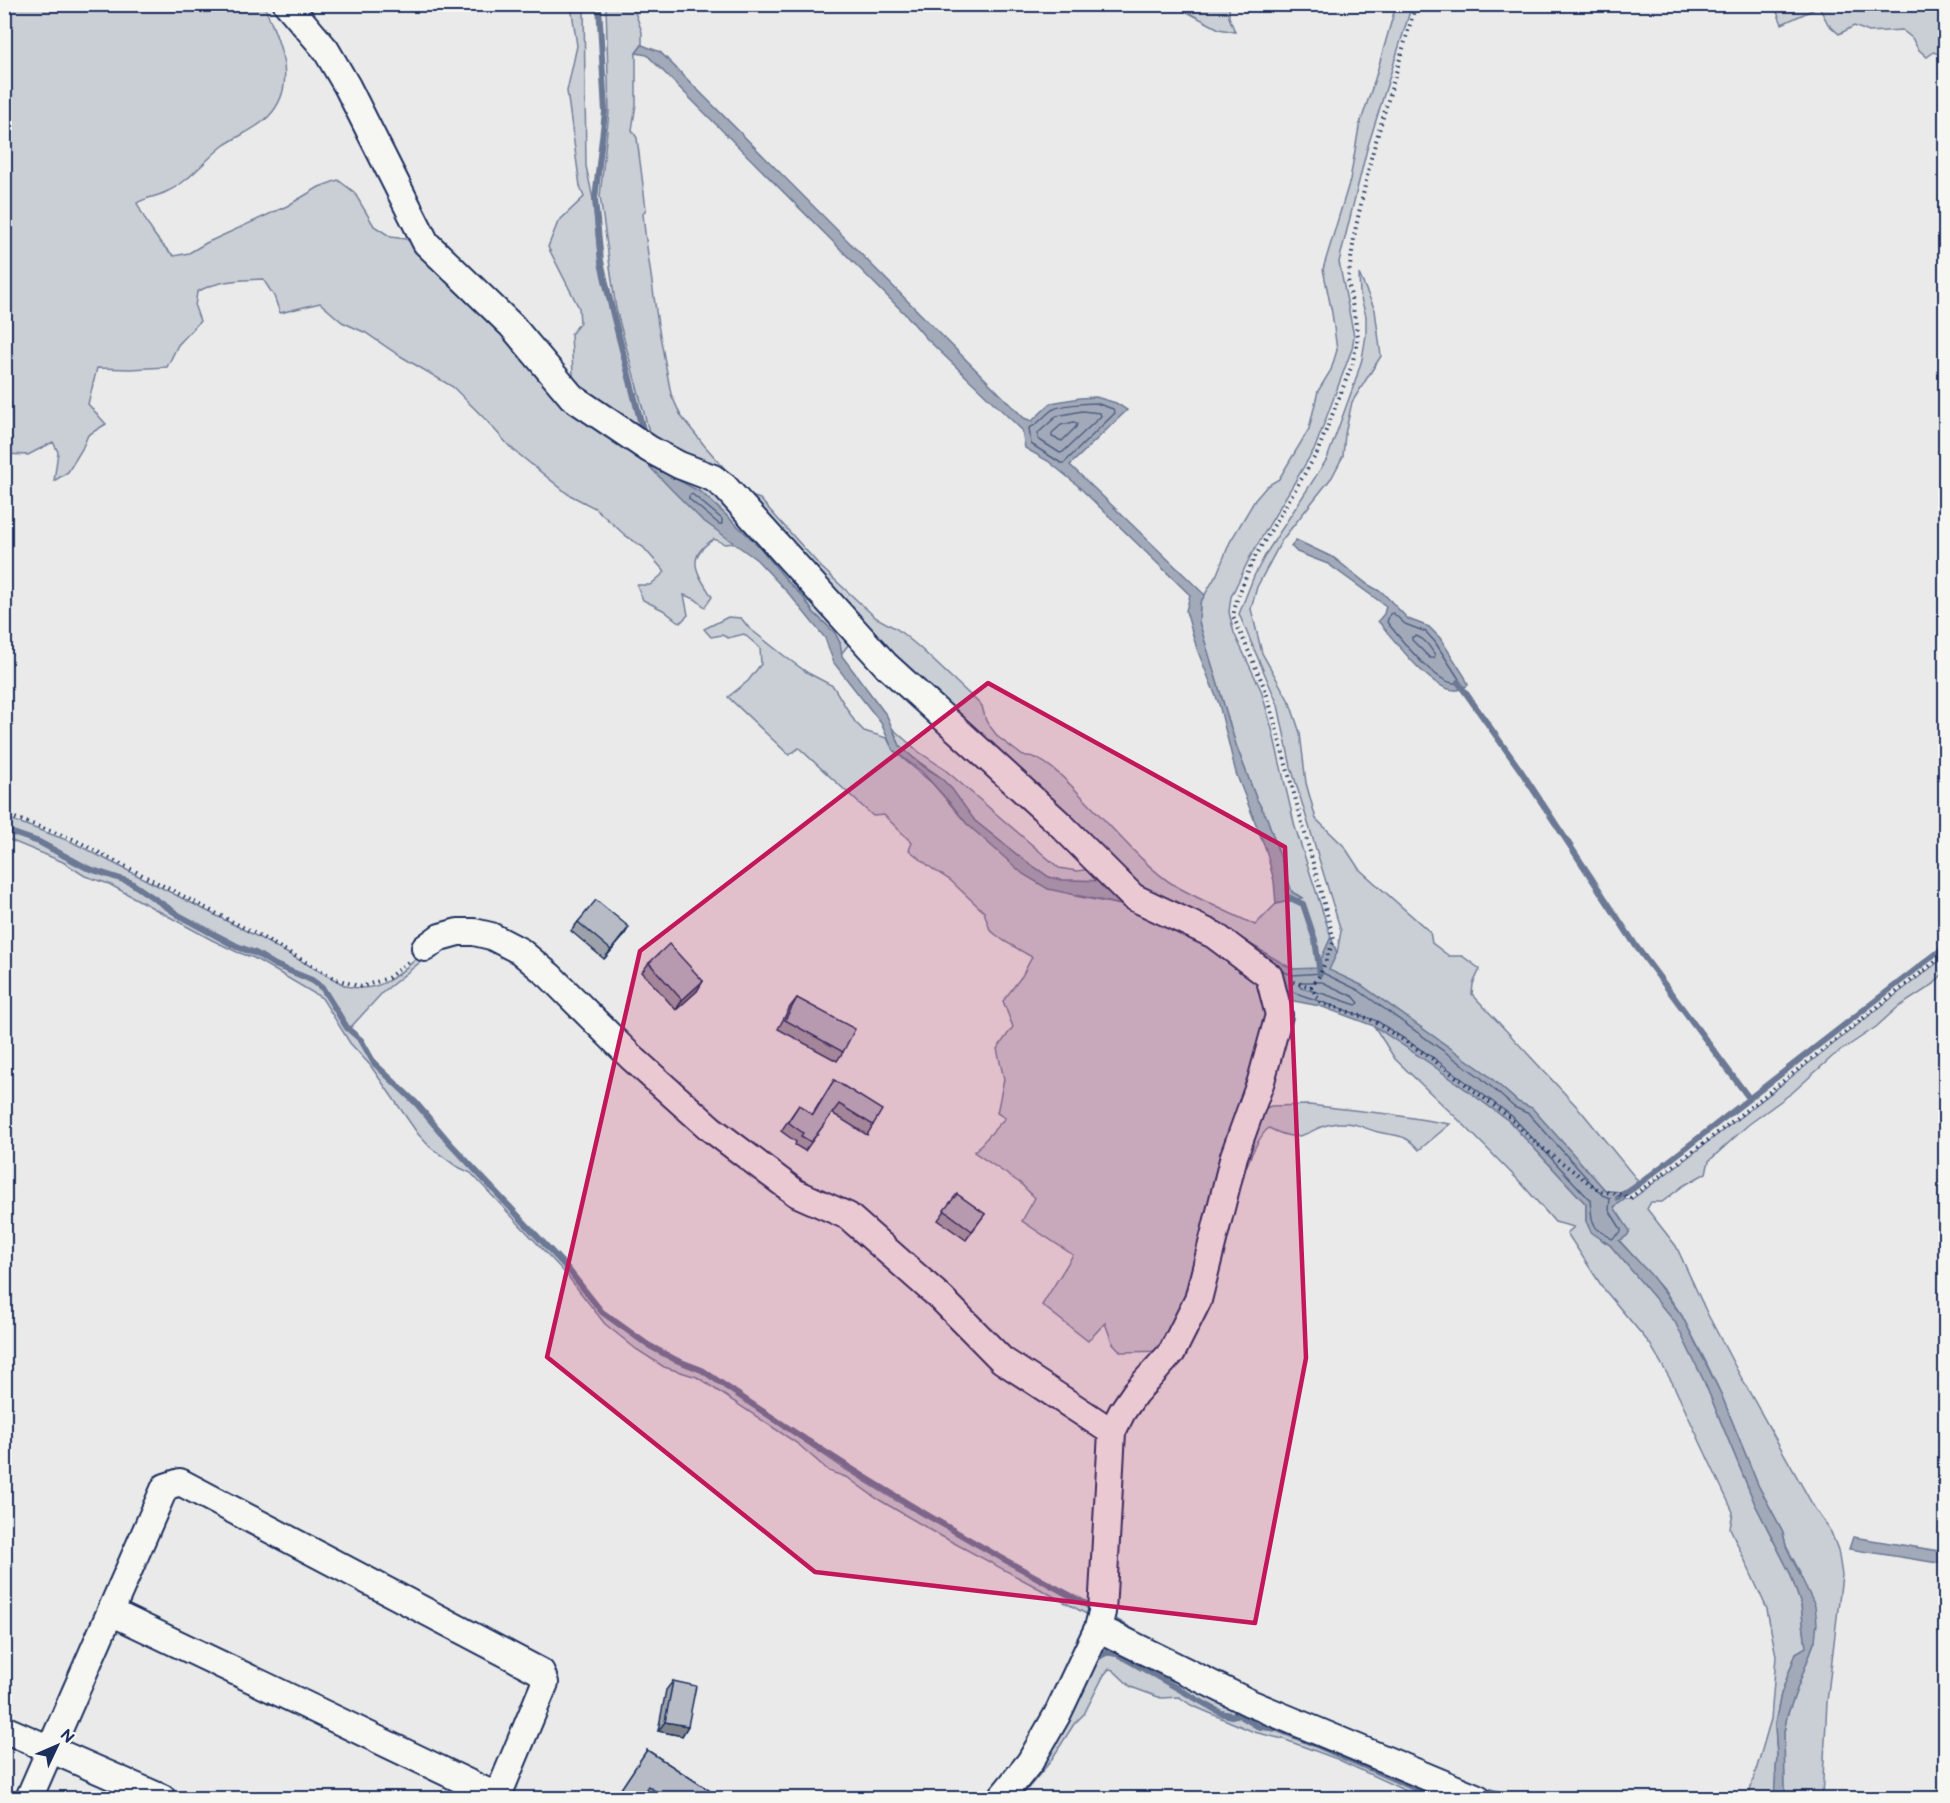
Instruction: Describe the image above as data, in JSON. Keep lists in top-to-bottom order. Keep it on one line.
{"north":"top right"}
